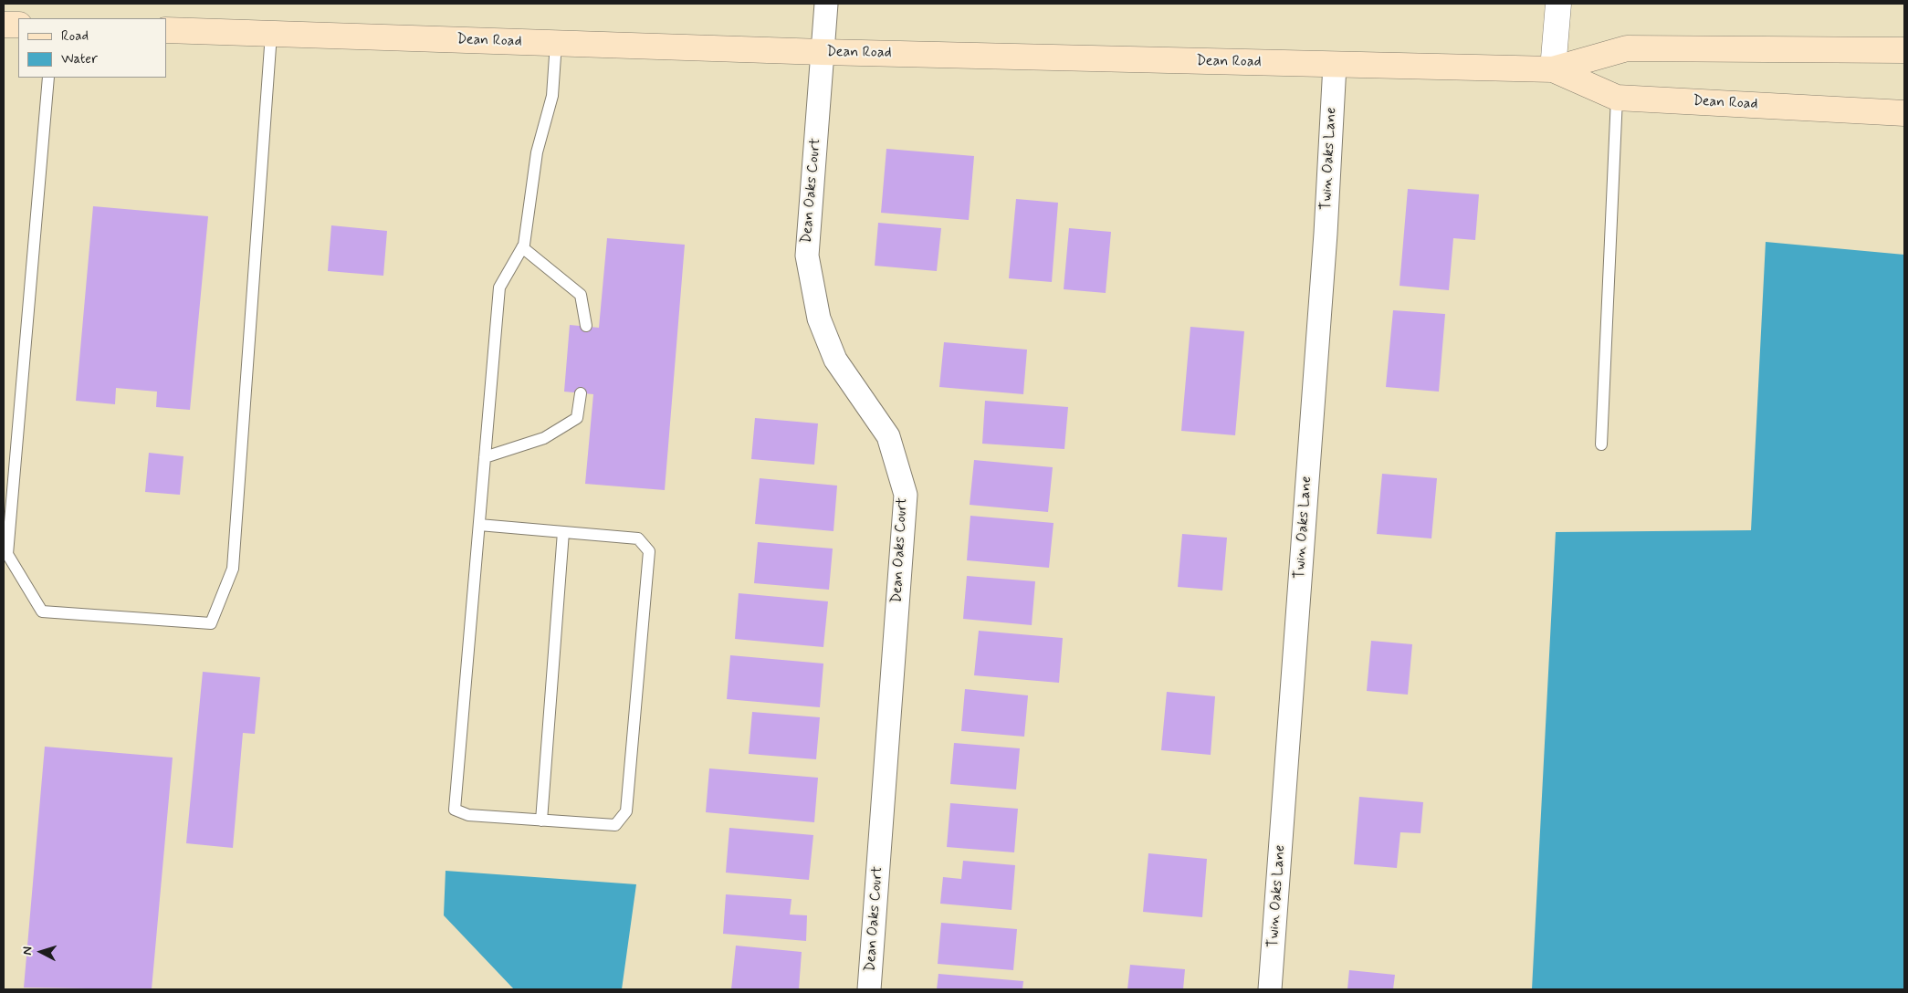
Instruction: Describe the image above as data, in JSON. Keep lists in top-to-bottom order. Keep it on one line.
{"streets":{"main road":["Dean Road"],"street":["Twin Oaks Lane","Dean Oaks Court"]},"crossings":[["Dean Road","Twin Oaks Lane"],["Dean Road","Dean Oaks Court"]],"legend":["Road","Water"],"north":"left"}
